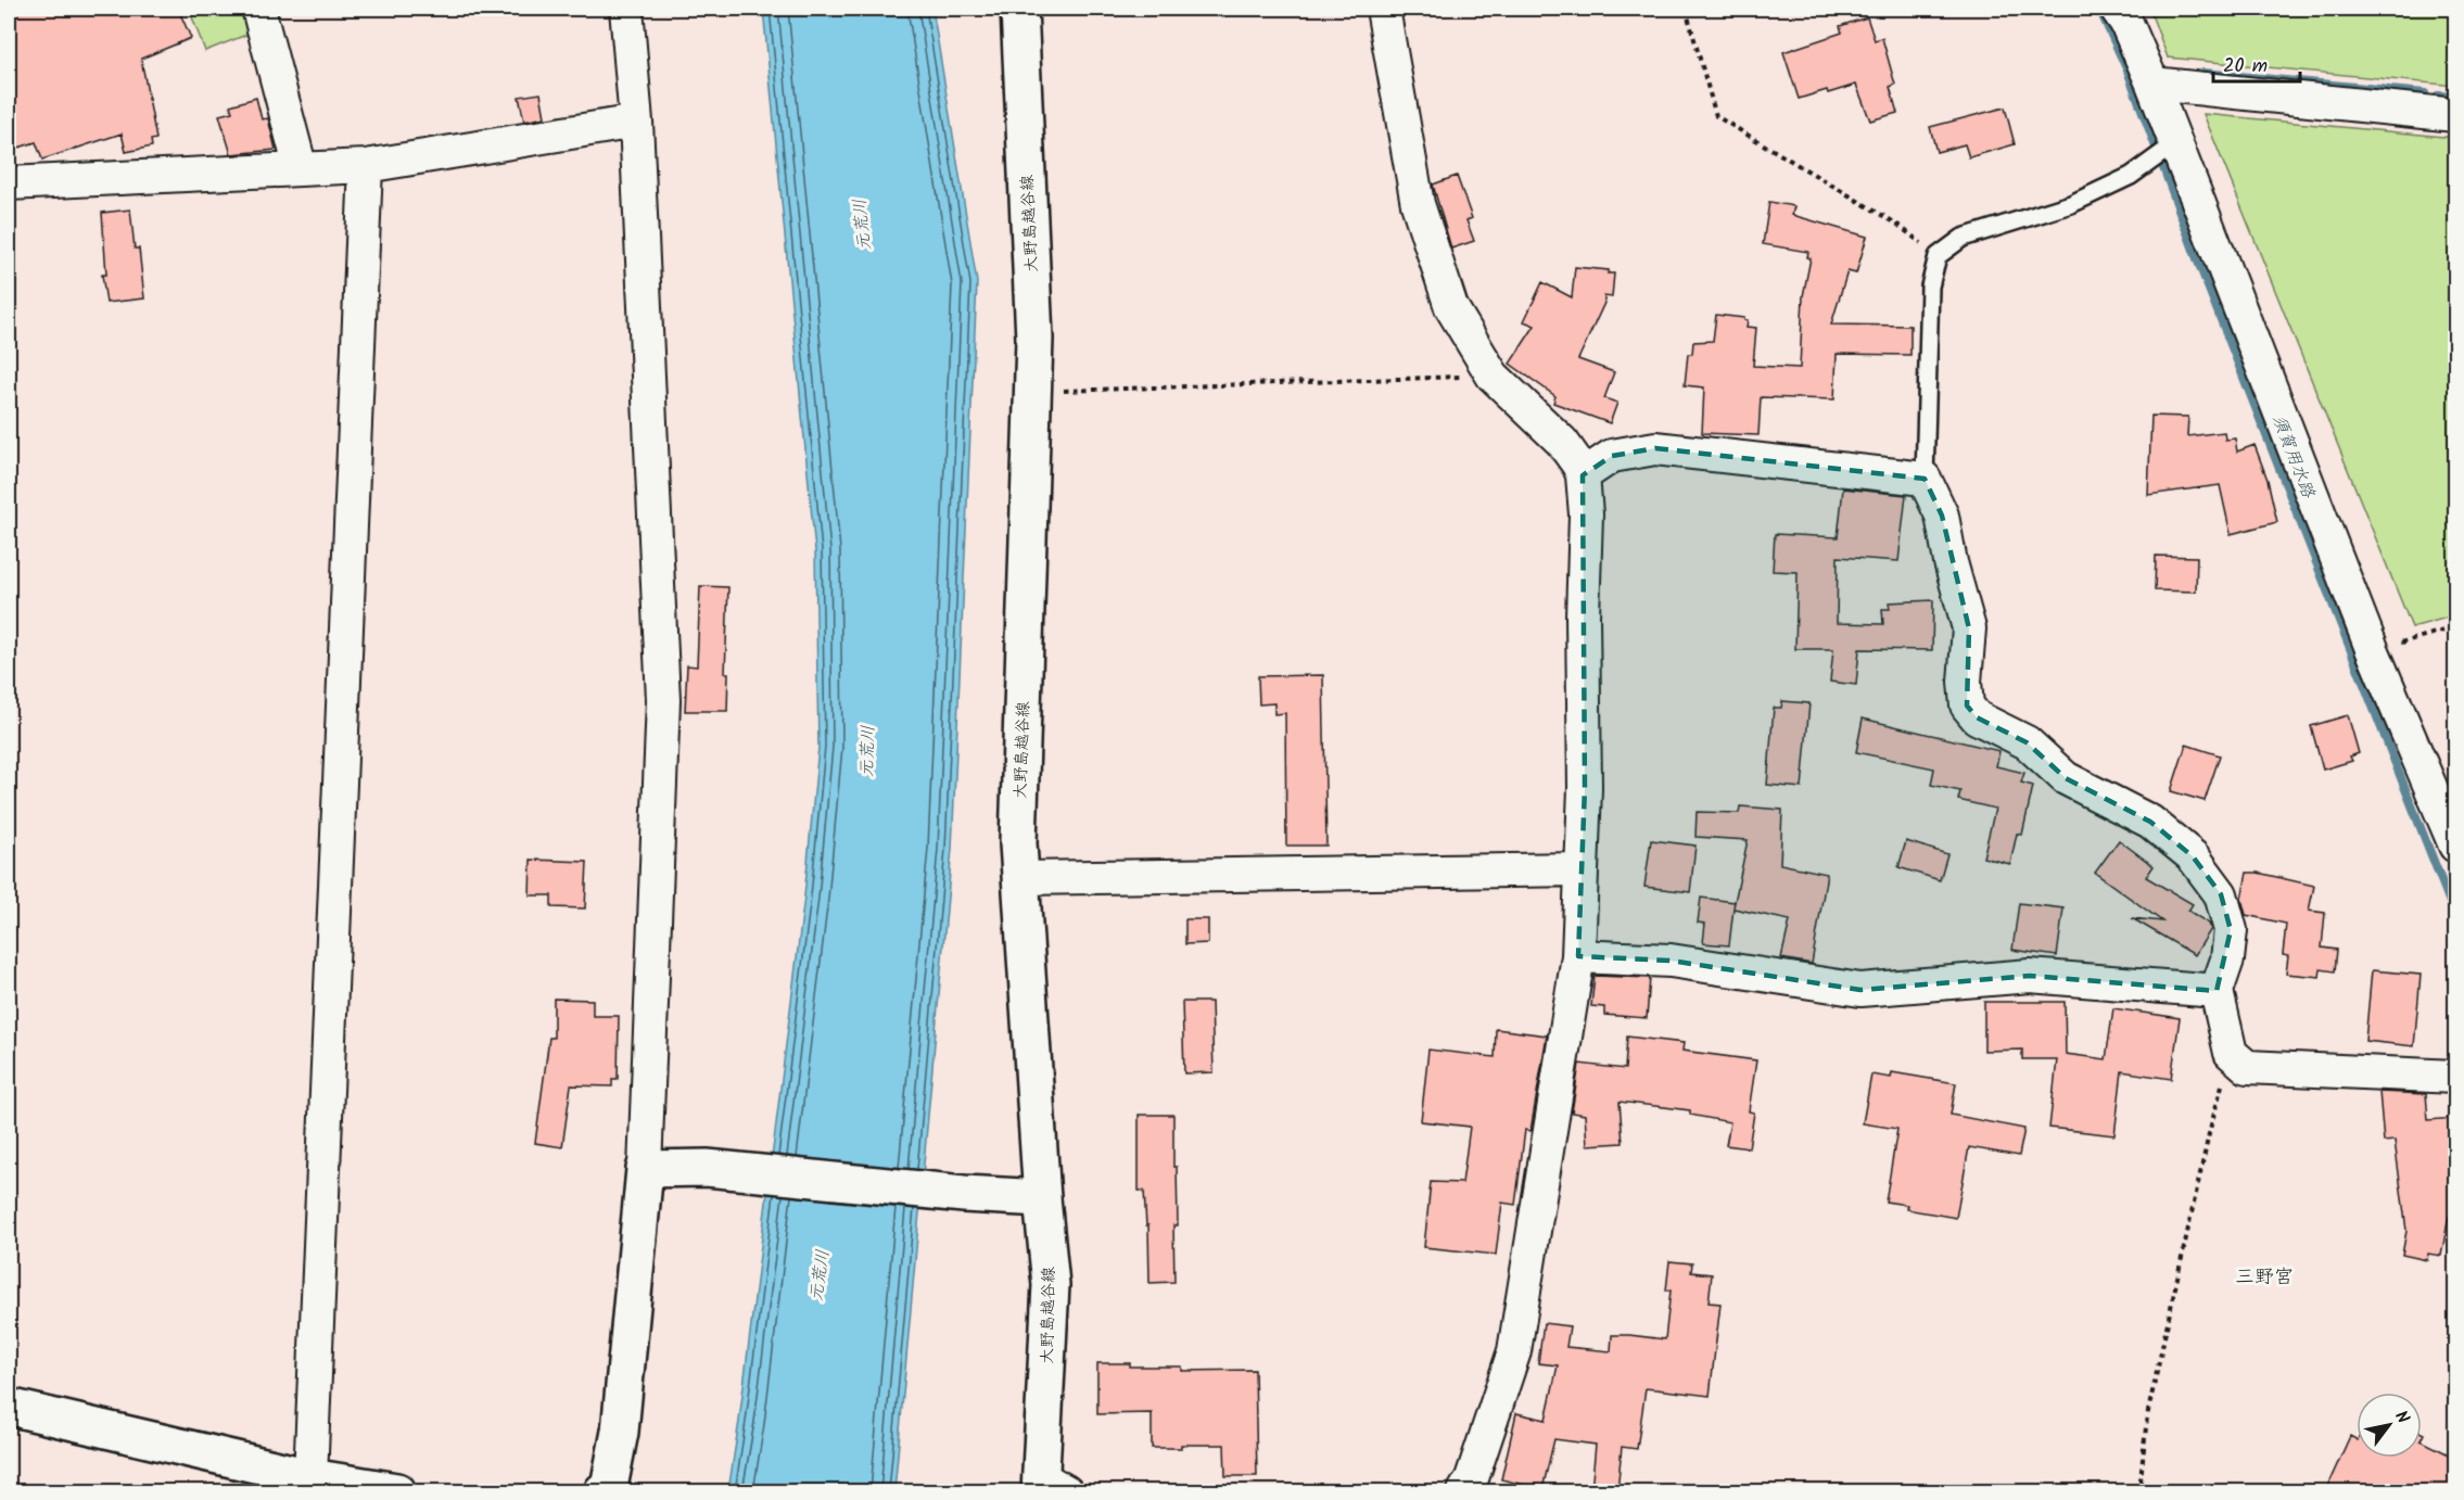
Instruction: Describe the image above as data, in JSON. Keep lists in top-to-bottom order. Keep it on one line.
{"streets":{"main road":["大野島越谷線"]},"districts":["三野宮"],"water":["元荒川","須賀用水路"],"scale_bar":"20 m","north":"top right"}
